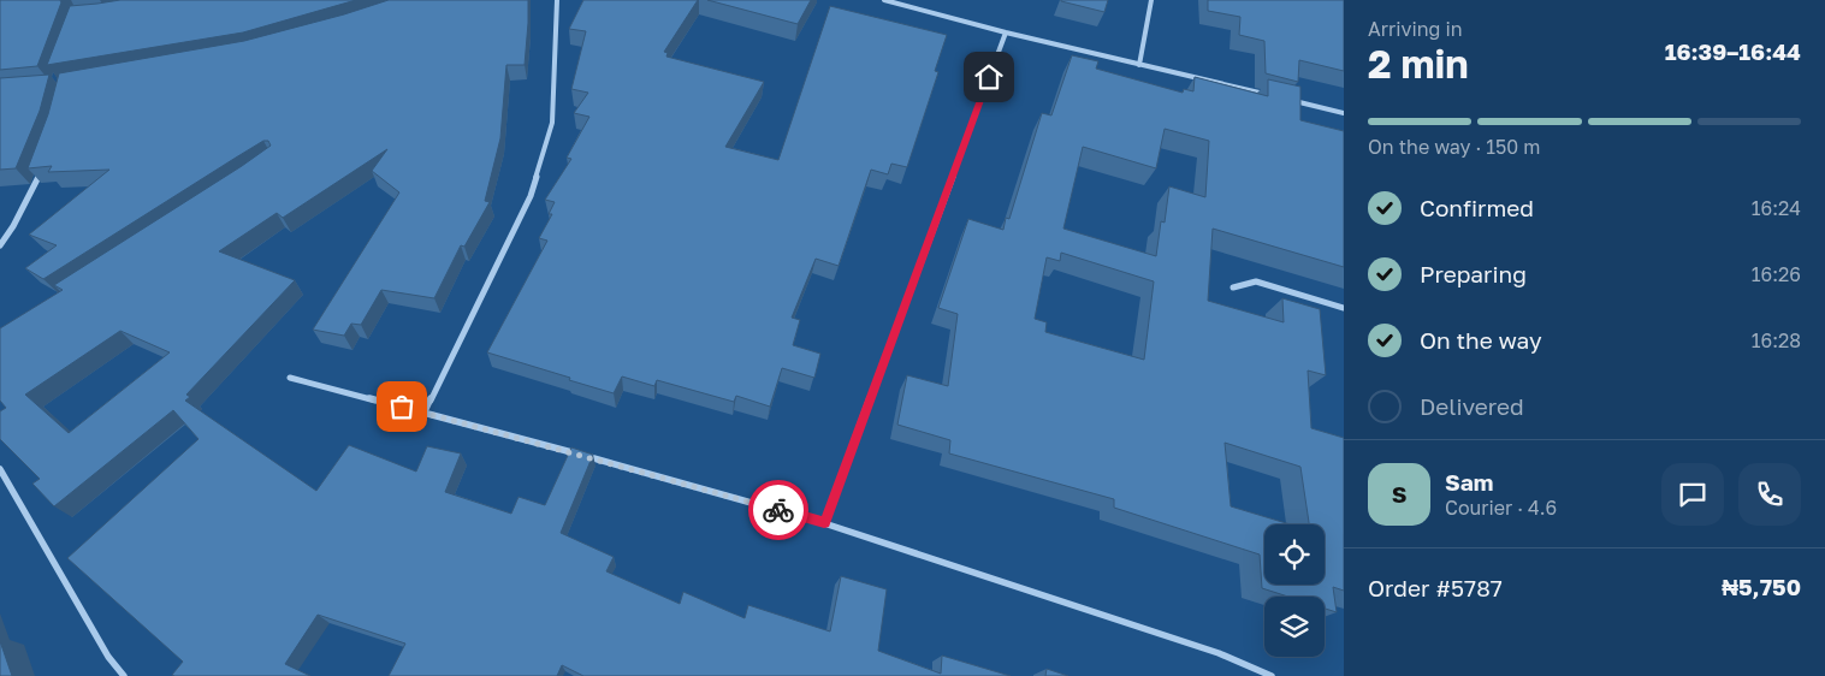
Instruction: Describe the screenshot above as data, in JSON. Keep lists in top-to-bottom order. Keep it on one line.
{"page":{"heading":["2 min","Arriving in","16:39–16:44"],"panel":["Sam","Courier · 4.6","Order #5787","₦5,750"],"bar":"On the way · 150 m","list":[["Confirmed","16:24"],["Preparing","16:26"],["On the way","16:28"],"Delivered"],"round":"S"}}
